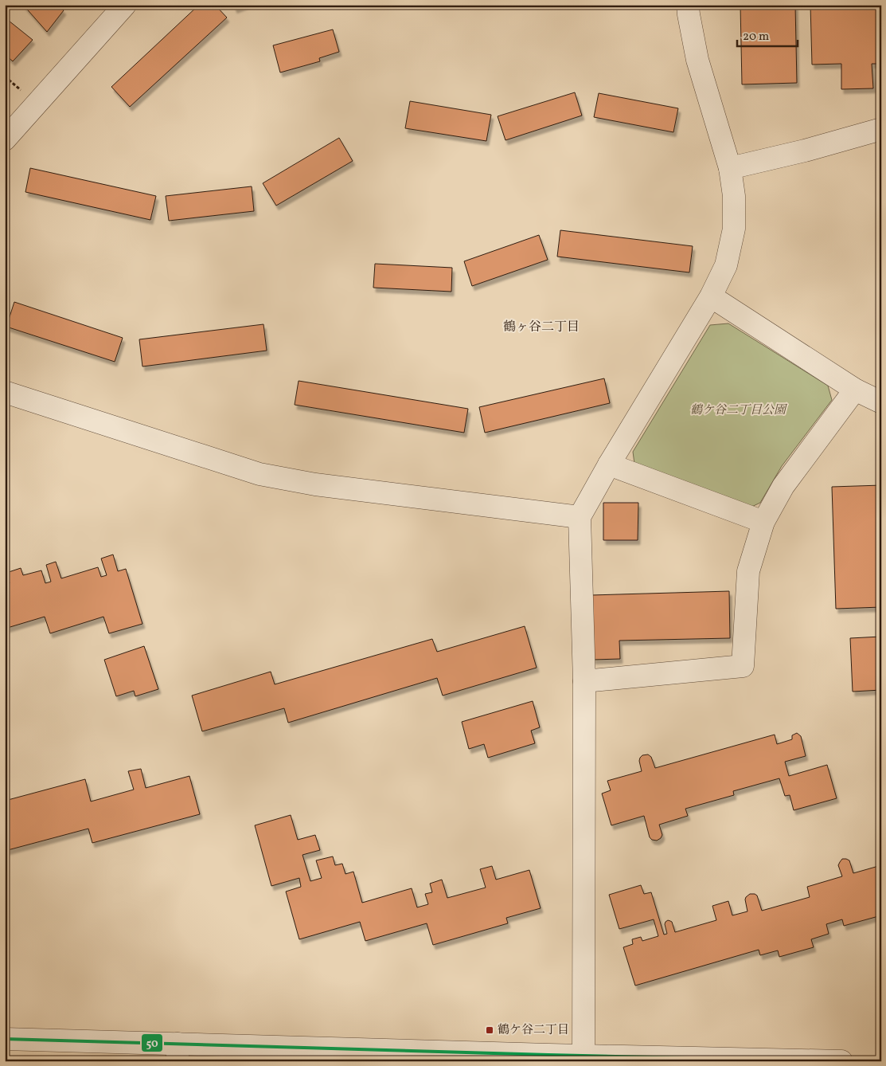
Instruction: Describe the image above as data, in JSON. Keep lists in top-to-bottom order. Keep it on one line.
{"districts":["鶴ヶ谷二丁目"],"parks":["鶴ケ谷二丁目公園"],"places":{"transit":["鶴ケ谷二丁目"]},"lines":["transit line 50"],"scale_bar":"20 m"}
